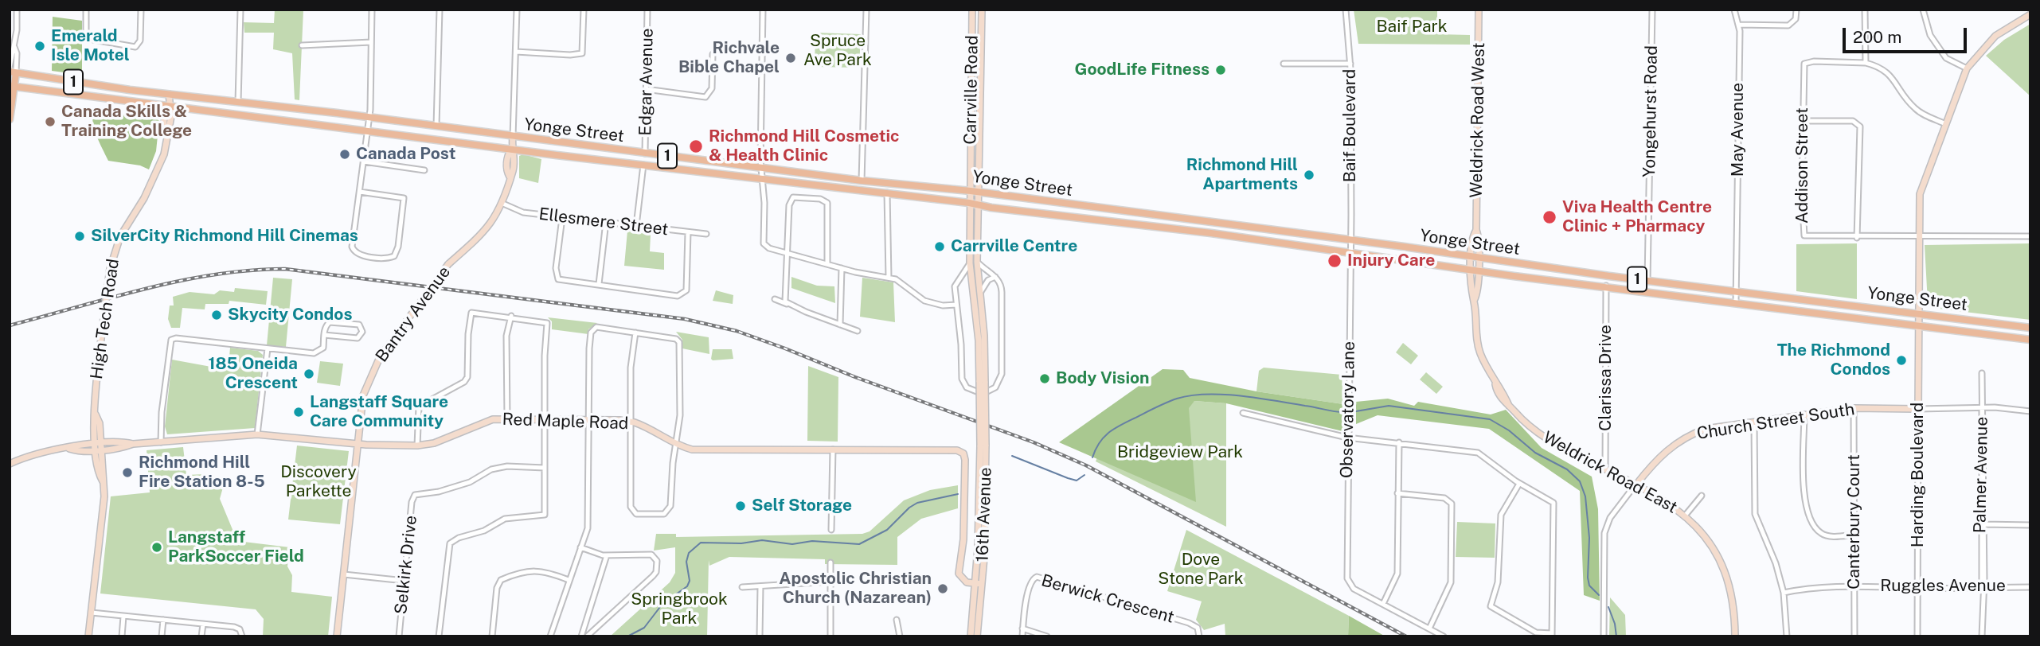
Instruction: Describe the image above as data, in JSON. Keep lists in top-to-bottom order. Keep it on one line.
{"streets":{"main road":["1","Yonge Street"],"street":["Edgar Avenue","Carrville Road","Yongehurst Road","Weldrick Road West","Baif Boulevard","May Avenue","Addison Street","Ellesmere Street","Bantry Avenue","High Tech Road","Clarissa Drive","Observatory Lane","Red Maple Road","Church Street South","Weldrick Road East","Harding Boulevard","Palmer Avenue","16th Avenue","Canterbury Court","Selkirk Drive","Ruggles Avenue","Berwick Crescent"]},"crossings":[["Edgar Avenue","Yonge Street"],["Carrville Road","Yonge Street"],["Carrville Road","16th Avenue"],["Yongehurst Road","Yonge Street"],["Weldrick Road West","Yonge Street"],["Weldrick Road West","Weldrick Road East"],["Baif Boulevard","Yonge Street"],["Baif Boulevard","Observatory Lane"],["May Avenue","Yonge Street"],["Yonge Street","Bantry Avenue"],["Yonge Street","High Tech Road"],["Yonge Street","Clarissa Drive"],["Yonge Street","Observatory Lane"],["Yonge Street","Weldrick Road East"],["Yonge Street","Harding Boulevard"],["Yonge Street","16th Avenue"],["Addison Street","Harding Boulevard"],["Ellesmere Street","Bantry Avenue"],["Bantry Avenue","Red Maple Road"],["High Tech Road","Red Maple Road"],["Clarissa Drive","Weldrick Road East"],["Red Maple Road","16th Avenue"],["Church Street South","Weldrick Road East"],["Church Street South","Harding Boulevard"],["Church Street South","Palmer Avenue"],["Church Street South","Canterbury Court"],["Harding Boulevard","Ruggles Avenue"],["Palmer Avenue","Ruggles Avenue"],["Canterbury Court","Ruggles Avenue"]],"parks":["Baif Park","Spruce Ave Park","Bridgeview Park","Discovery Parkette","Dove Stone Park","Springbrook Park"],"places":["Emerald Isle Motel","Richvale Bible Chapel","GoodLife Fitness","Canada Skills & Training College","Richmond Hill Cosmetic & Health Clinic","Canada Post","Richmond Hill Apartments","Viva Health Centre Clinic + Pharmacy","SilverCity Richmond Hill Cinemas","Carrville Centre","Injury Care","Skycity Condos","The Richmond Condos","185 Oneida Crescent","Body Vision","Langstaff Square Care Community","Richmond Hill Fire Station 8-5","Self Storage","Langstaff ParkSoccer Field","Apostolic Christian Church (Nazarean)"],"scale_bar":"200 m"}
